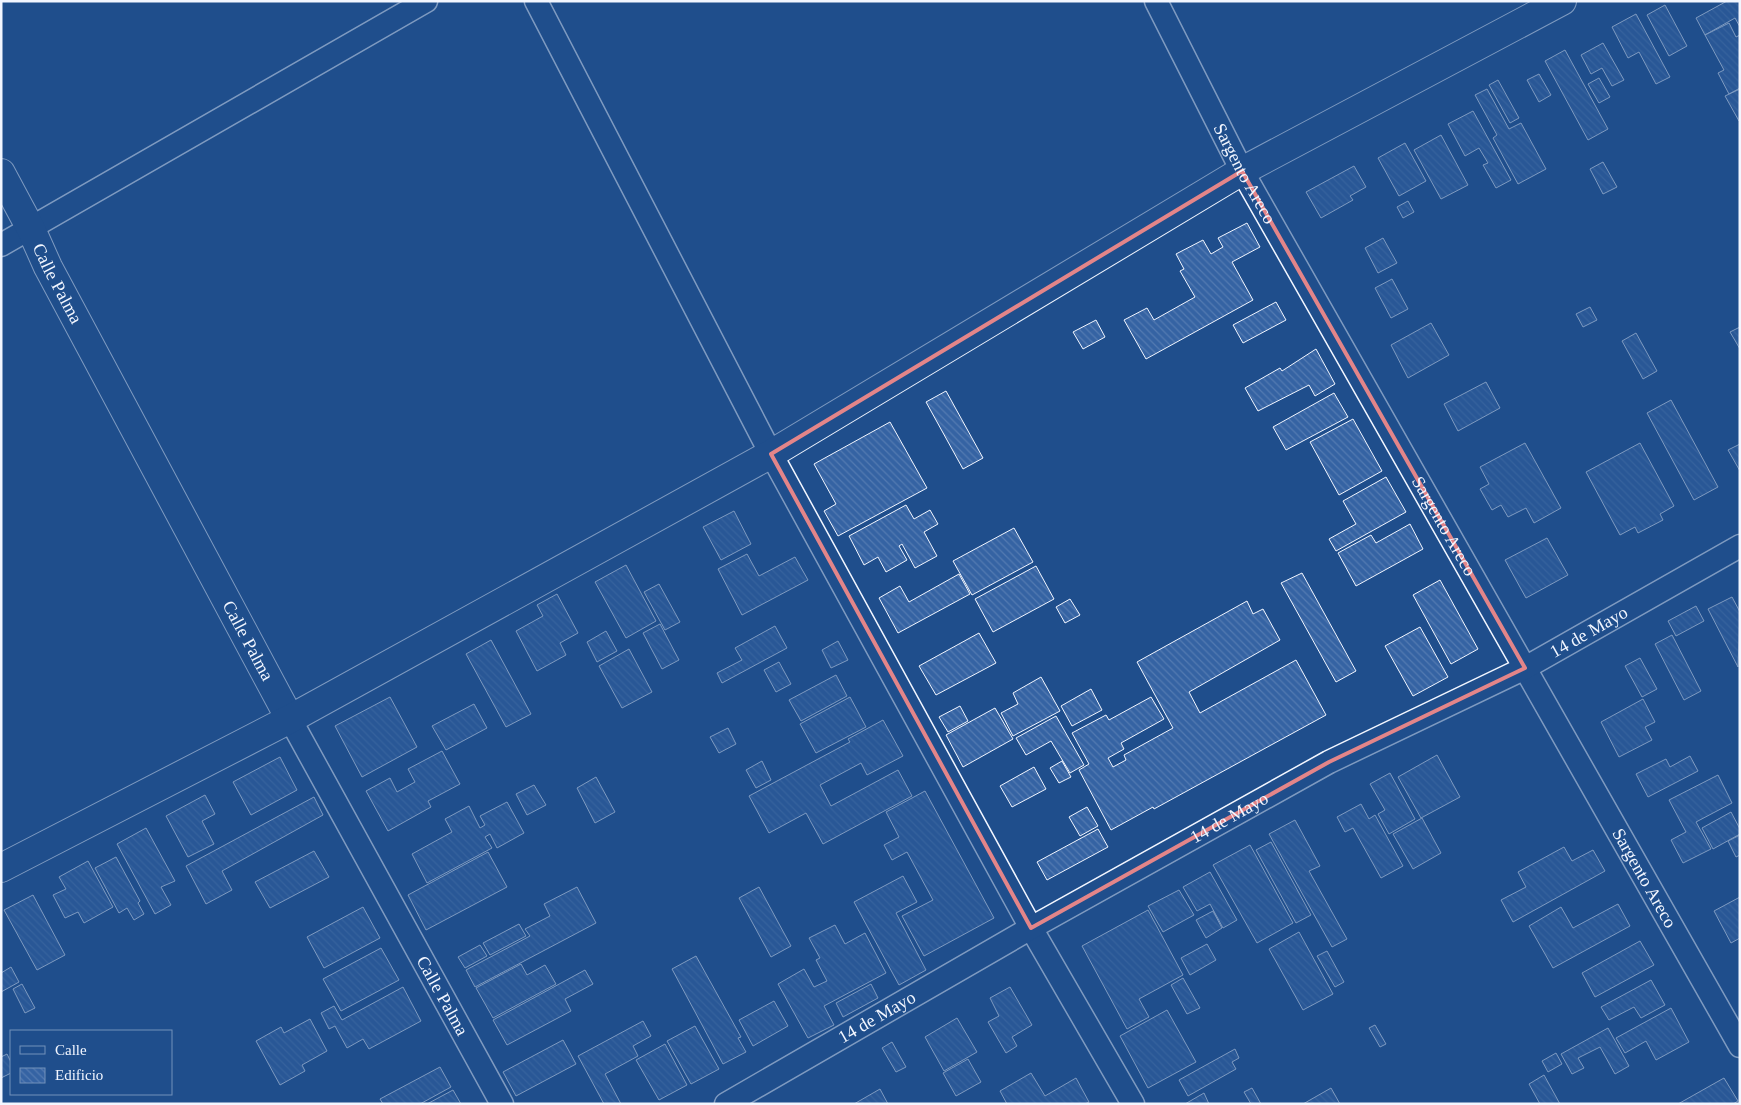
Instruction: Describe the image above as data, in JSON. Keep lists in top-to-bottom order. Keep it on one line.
{"streets":{"street":["Sargento Areco","Calle Palma","14 de Mayo"]},"crossings":[["Sargento Areco","14 de Mayo"]],"legend":["Calle","Edificio"]}
